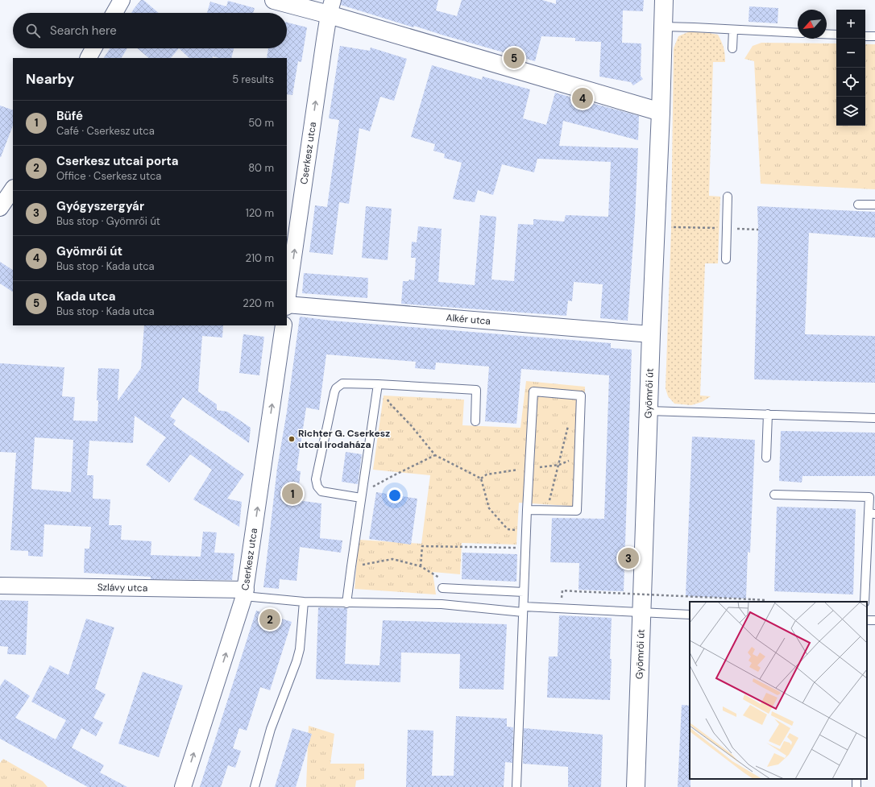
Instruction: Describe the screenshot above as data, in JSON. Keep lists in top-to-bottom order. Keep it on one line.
{"streets":{"street":["Cserkesz utca","Alkér utca","Gyömrői út","Szlávy utca"]},"crossings":[["Cserkesz utca","Szlávy utca"],["Alkér utca","Gyömrői út"]],"one_way":["Cserkesz utca"],"places":["Richter G. Cserkesz utcai irodaháza"],"north":"bottom left","page":{"map_buttons":["+","−"],"search":"Search here","pins":["5","4","1","3","2"],"heading":["Nearby","5 results"],"list":[{"mark":"1","name":"Büfé","note":"Café · Cserkesz utca","value":"50 m"},{"mark":"2","name":"Cserkesz utcai porta","note":"Office · Cserkesz utca","value":"80 m"},{"mark":"3","name":"Gyógyszergyár","note":"Bus stop · Gyömrői út","value":"120 m"},{"mark":"4","name":"Gyömrői út","note":"Bus stop · Kada utca","value":"210 m"},{"mark":"5","name":"Kada utca","note":"Bus stop · Kada utca","value":"220 m"}]}}
